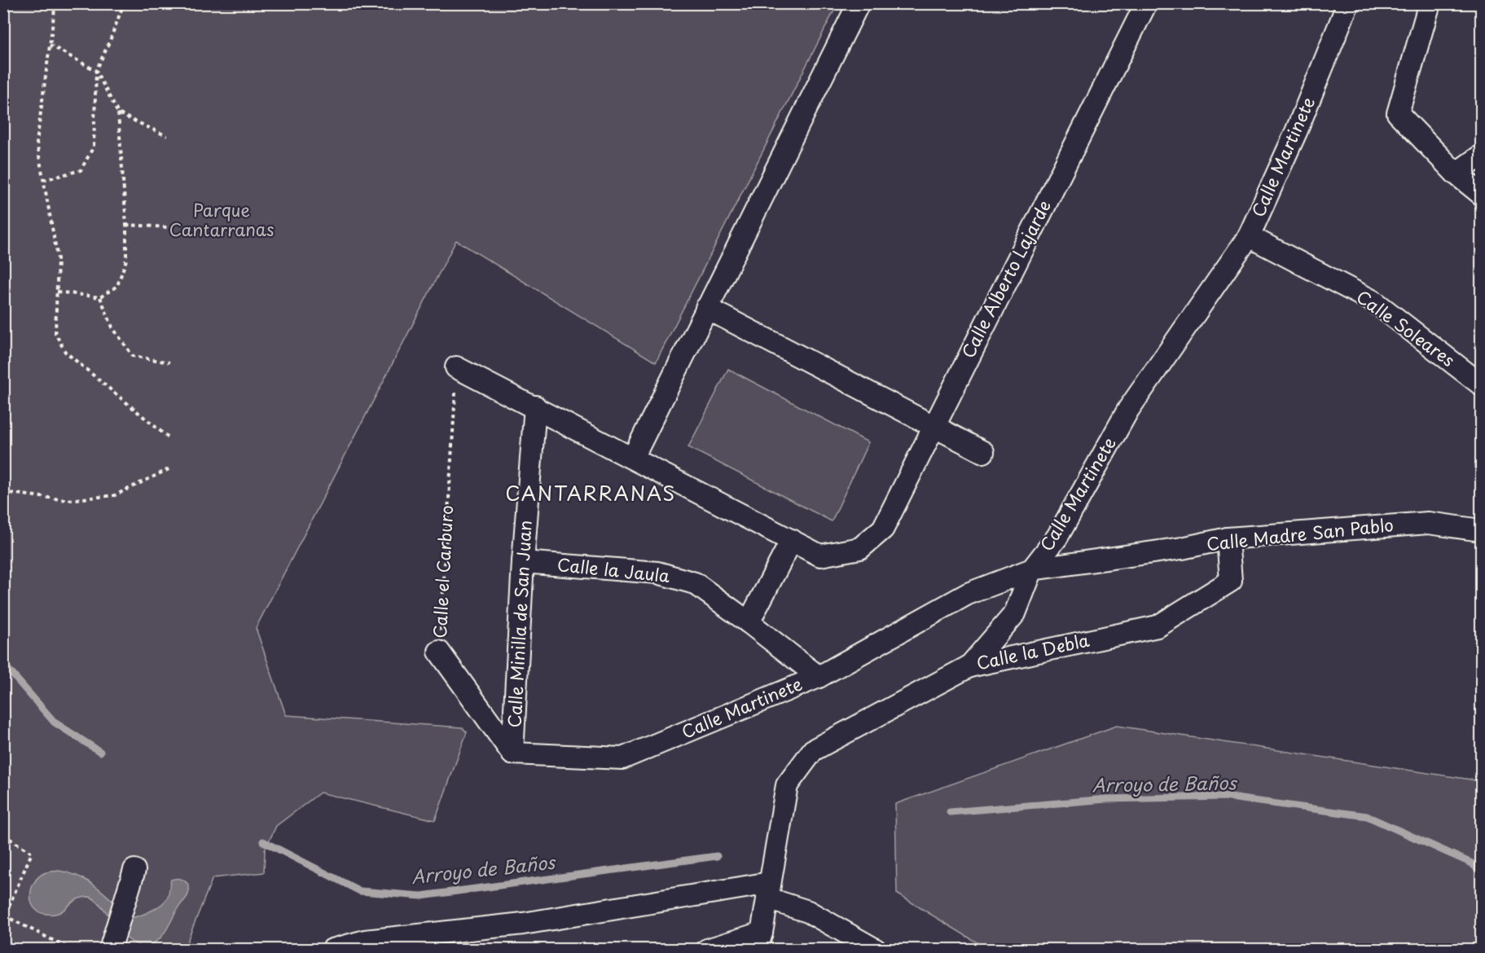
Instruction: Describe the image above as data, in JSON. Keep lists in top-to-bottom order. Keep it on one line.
{"streets":{"street":["Calle Martinete","Calle Alberto Lajarde","Calle Soleares","Calle Madre San Pablo","Calle la Jaula","Calle el Carburo","Calle Minilla de San Juan","Calle la Debla"]},"crossings":[["Calle Martinete","Calle Soleares"],["Calle Martinete","Calle Madre San Pablo"],["Calle Martinete","Calle la Jaula"],["Calle Martinete","Calle el Carburo"],["Calle Martinete","Calle Minilla de San Juan"],["Calle Madre San Pablo","Calle la Debla"],["Calle la Jaula","Calle Minilla de San Juan"],["Calle el Carburo","Calle Minilla de San Juan"]],"districts":["CANTARRANAS"],"water":["Arroyo de Baños"],"parks":["Parque Cantarranas"]}
